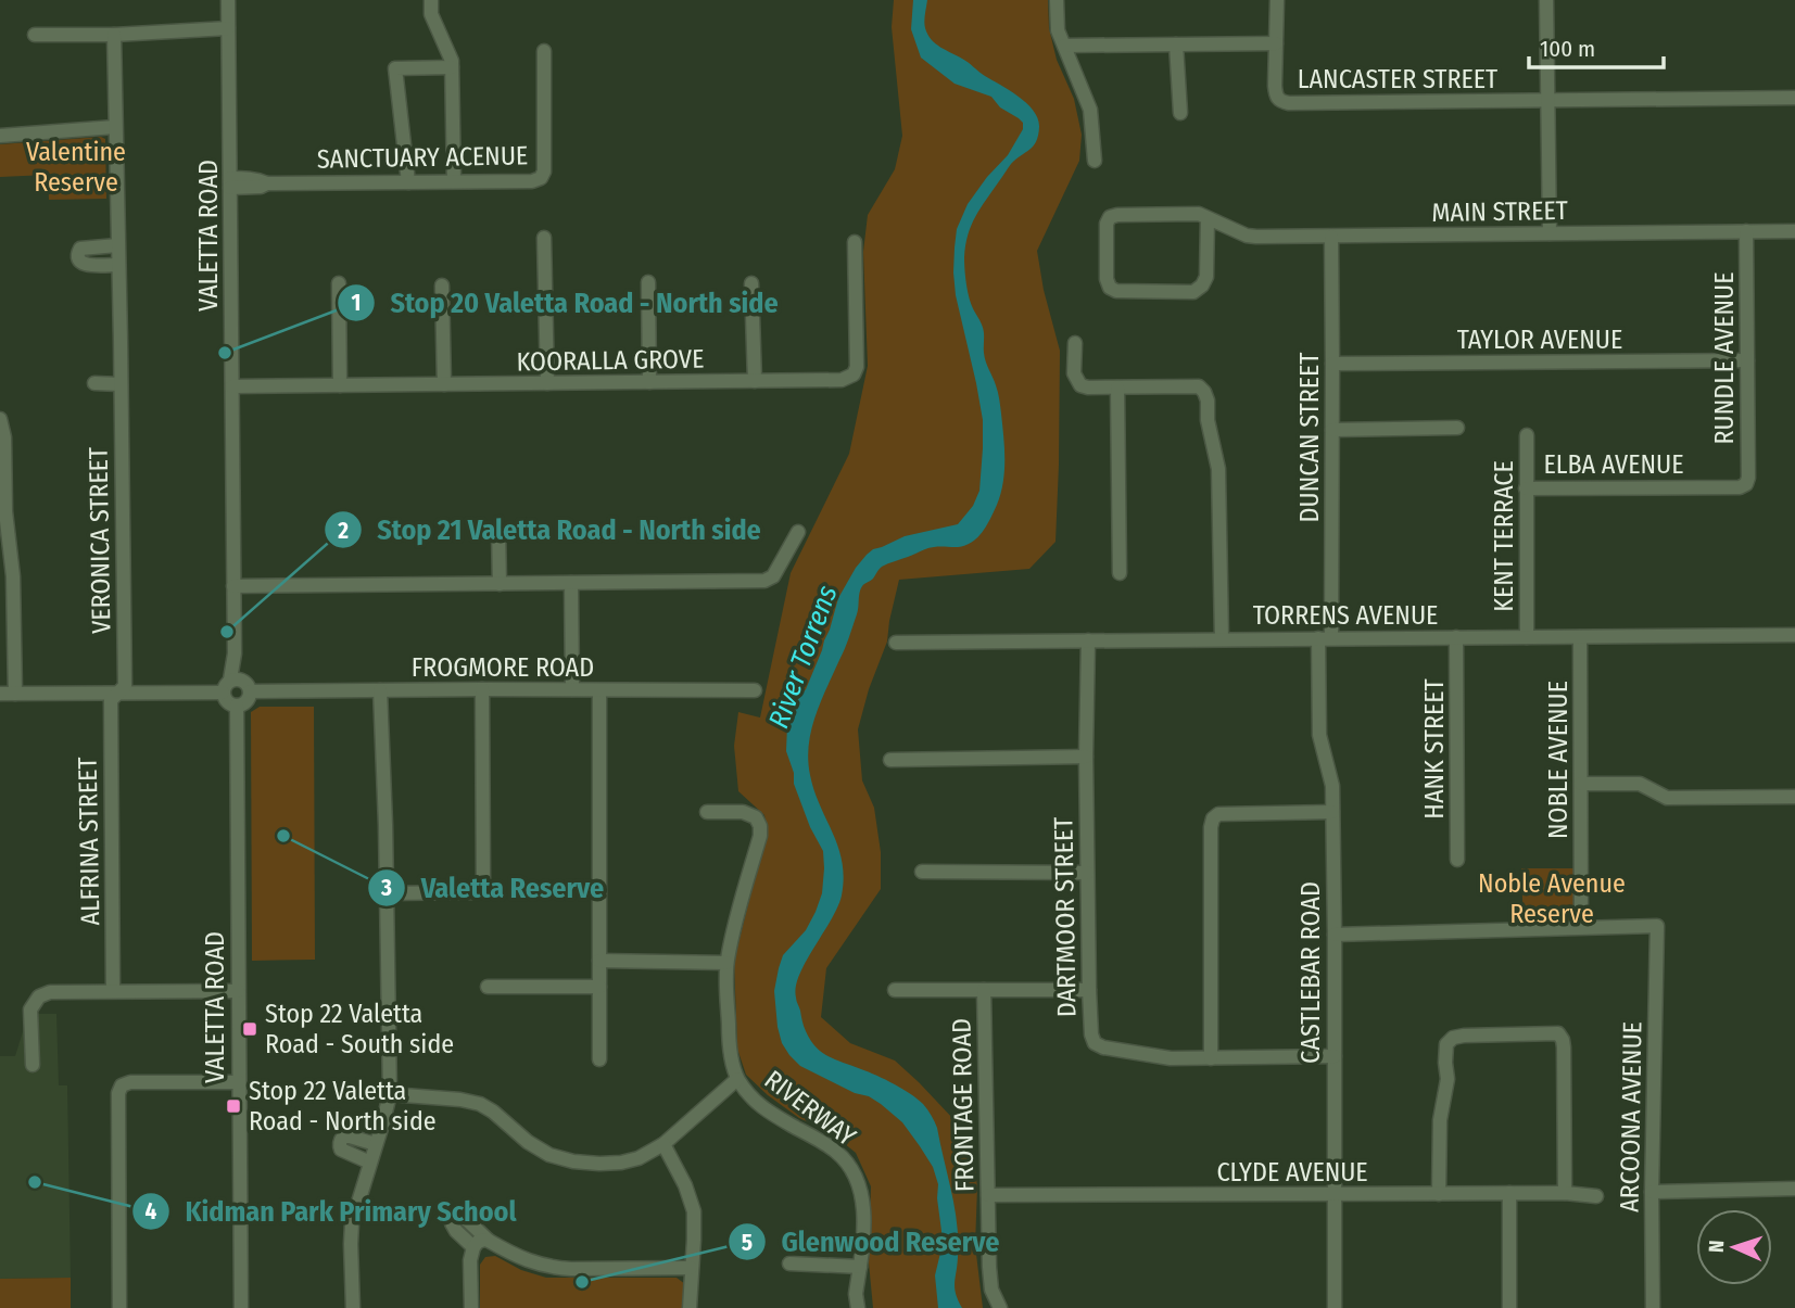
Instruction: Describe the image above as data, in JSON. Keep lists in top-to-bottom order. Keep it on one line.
{"streets":{"street":["LANCASTER STREET","SANCTUARY ACENUE","MAIN STREET","VALETTA ROAD","TAYLOR AVENUE","RUNDLE AVENUE","KOORALLA GROVE","DUNCAN STREET","ELBA AVENUE","KENT TERRACE","VERONICA STREET","TORRENS AVENUE","FROGMORE ROAD","HANK STREET","NOBLE AVENUE","ALFRINA STREET","DARTMOOR STREET","CASTLEBAR ROAD","FRONTAGE ROAD","RIVERWAY","ARCOONA AVENUE","CLYDE AVENUE"]},"crossings":[["SANCTUARY ACENUE","VALETTA ROAD"],["MAIN STREET","RUNDLE AVENUE"],["MAIN STREET","DUNCAN STREET"],["VALETTA ROAD","KOORALLA GROVE"],["VALETTA ROAD","FROGMORE ROAD"],["TAYLOR AVENUE","RUNDLE AVENUE"],["TAYLOR AVENUE","DUNCAN STREET"],["RUNDLE AVENUE","ELBA AVENUE"],["DUNCAN STREET","TORRENS AVENUE"],["DUNCAN STREET","CASTLEBAR ROAD"],["ELBA AVENUE","KENT TERRACE"],["KENT TERRACE","TORRENS AVENUE"],["VERONICA STREET","ALFRINA STREET"],["TORRENS AVENUE","HANK STREET"],["TORRENS AVENUE","NOBLE AVENUE"],["TORRENS AVENUE","DARTMOOR STREET"],["TORRENS AVENUE","CASTLEBAR ROAD"],["NOBLE AVENUE","ARCOONA AVENUE"],["DARTMOOR STREET","CASTLEBAR ROAD"],["CASTLEBAR ROAD","CLYDE AVENUE"],["FRONTAGE ROAD","CLYDE AVENUE"]],"water":["River Torrens"],"parks":["Valentine Reserve","Noble Avenue Reserve"],"places":{"other":["Stop 20 Valetta Road - North side","Stop 21 Valetta Road - North side","Valetta Reserve","Kidman Park Primary School","Glenwood Reserve"],"transit":["Stop 22 Valetta Road - South side","Stop 22 Valetta Road - North side"]},"scale_bar":"100 m","north":"left"}
